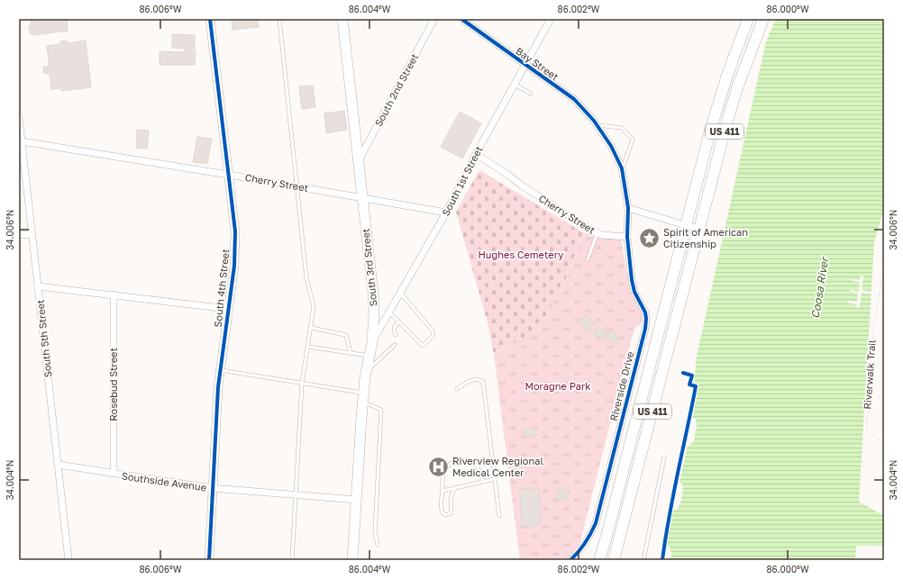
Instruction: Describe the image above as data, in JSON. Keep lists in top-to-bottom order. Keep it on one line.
{"streets":{"main road":["US 411","South 3rd Street"],"street":["Bay Street","South 2nd Street","South 1st Street","Cherry Street","South 4th Street","South 5th Street","Rosebud Street","Riverside Drive","Southside Avenue"],"path":["Riverwalk Trail"]},"crossings":[["Bay Street","South 1st Street"],["Bay Street","Riverside Drive"],["South 2nd Street","South 3rd Street"],["South 1st Street","Cherry Street"],["South 1st Street","South 3rd Street"],["Cherry Street","South 3rd Street"],["Cherry Street","South 4th Street"],["Cherry Street","South 5th Street"],["Cherry Street","Riverside Drive"],["South 3rd Street","Southside Avenue"],["South 4th Street","Southside Avenue"],["South 5th Street","Southside Avenue"],["Rosebud Street","Southside Avenue"]],"water":["Coosa River"],"parks":["Hughes Cemetery","Moragne Park"],"places":{"place":["Spirit of American Citizenship"],"hospital":["Riverview Regional Medical Center"]},"coordinates":["86.006°W","86.004°W","86.002°W","86.000°W","34.006°N","34.004°N"]}
